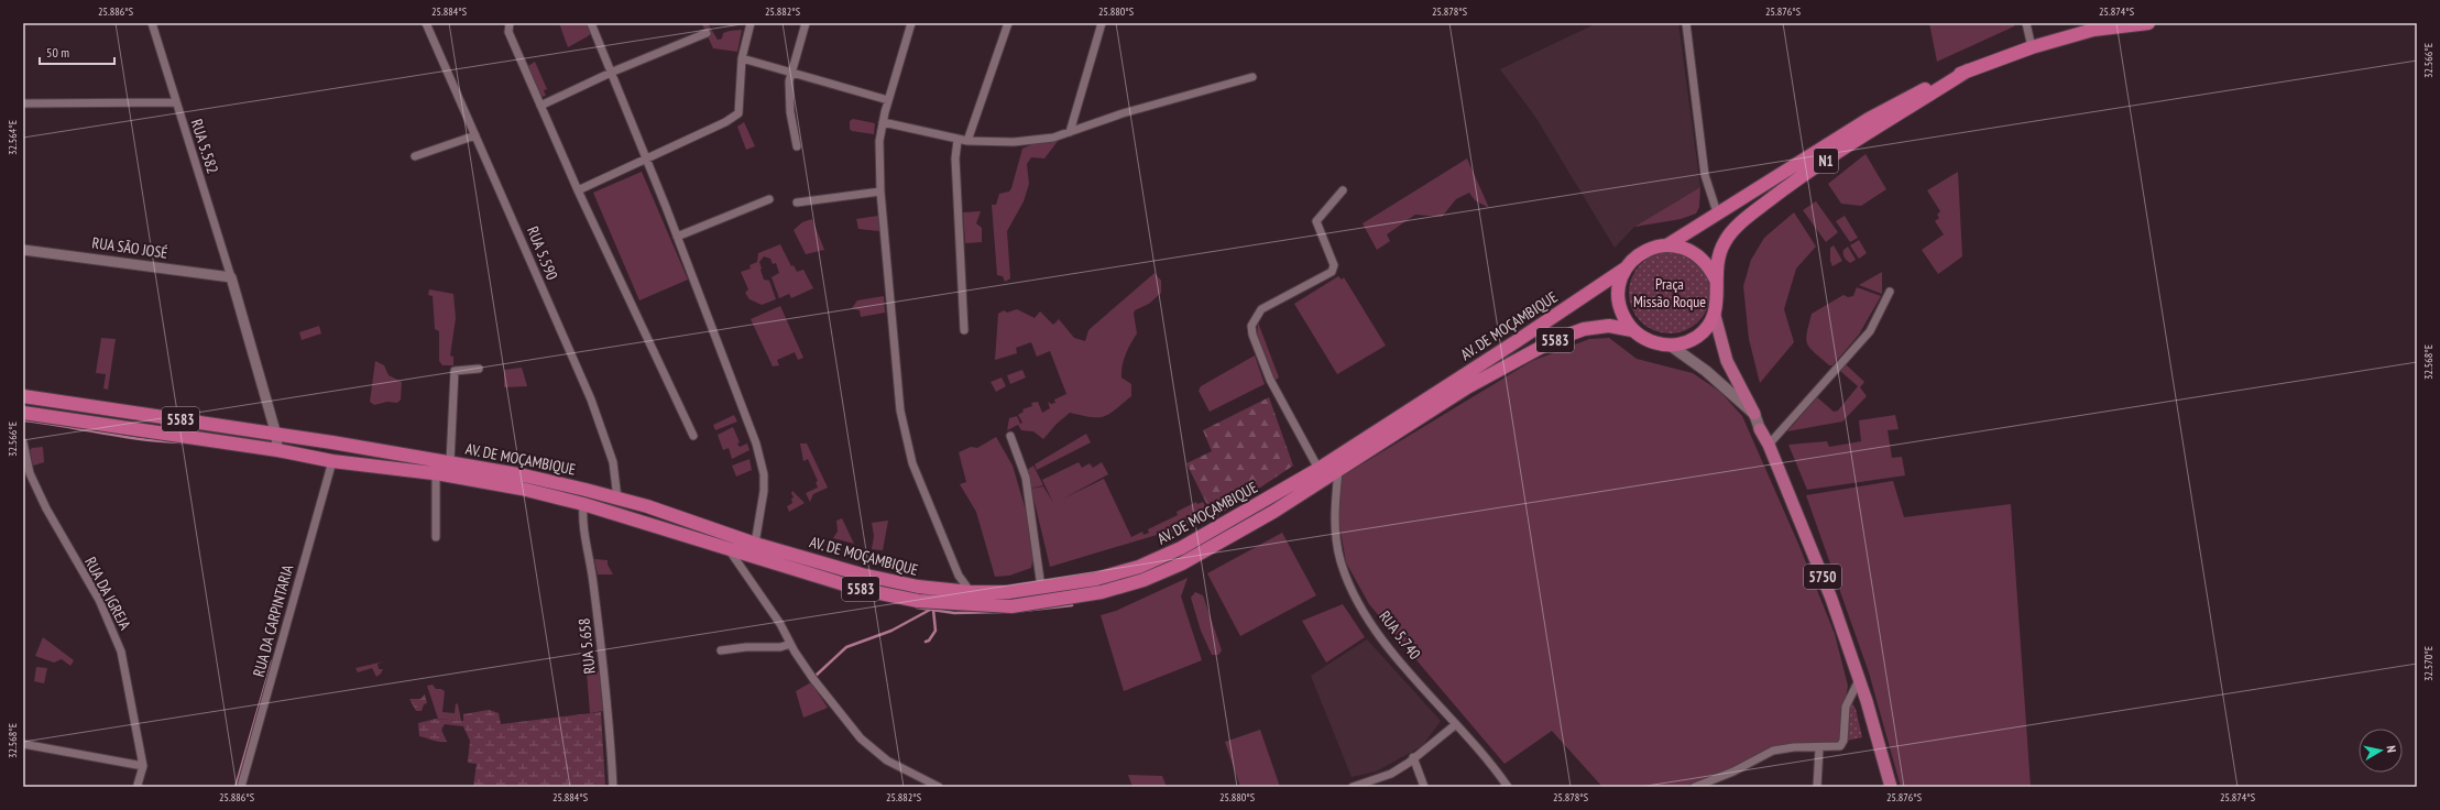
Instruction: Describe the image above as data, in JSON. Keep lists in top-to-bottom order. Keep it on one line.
{"streets":{"highway":["N1","AV. DE MOÇAMBIQUE","5583"],"main road":["5750"],"street":["RUA 5.582","RUA SÃO JOSÉ","RUA 5.590","RUA DA IGREJA","RUA DA CARPINTARIA","RUA 5.740","RUA 5.658"]},"crossings":[["RUA 5.582","RUA SÃO JOSÉ"],["N1","AV. DE MOÇAMBIQUE"],["N1","5750"],["RUA 5.590","AV. DE MOÇAMBIQUE"],["AV. DE MOÇAMBIQUE","5750"],["AV. DE MOÇAMBIQUE","RUA DA CARPINTARIA"],["AV. DE MOÇAMBIQUE","RUA 5.740"],["AV. DE MOÇAMBIQUE","RUA 5.658"]],"parks":["Praça Missão Roque"],"scale_bar":"50 m","north":"right","coordinates":["25.886°S","25.884°S","25.882°S","25.880°S","25.878°S","25.876°S","25.874°S","32.566°E","32.564°E","32.568°E","32.570°E"]}
